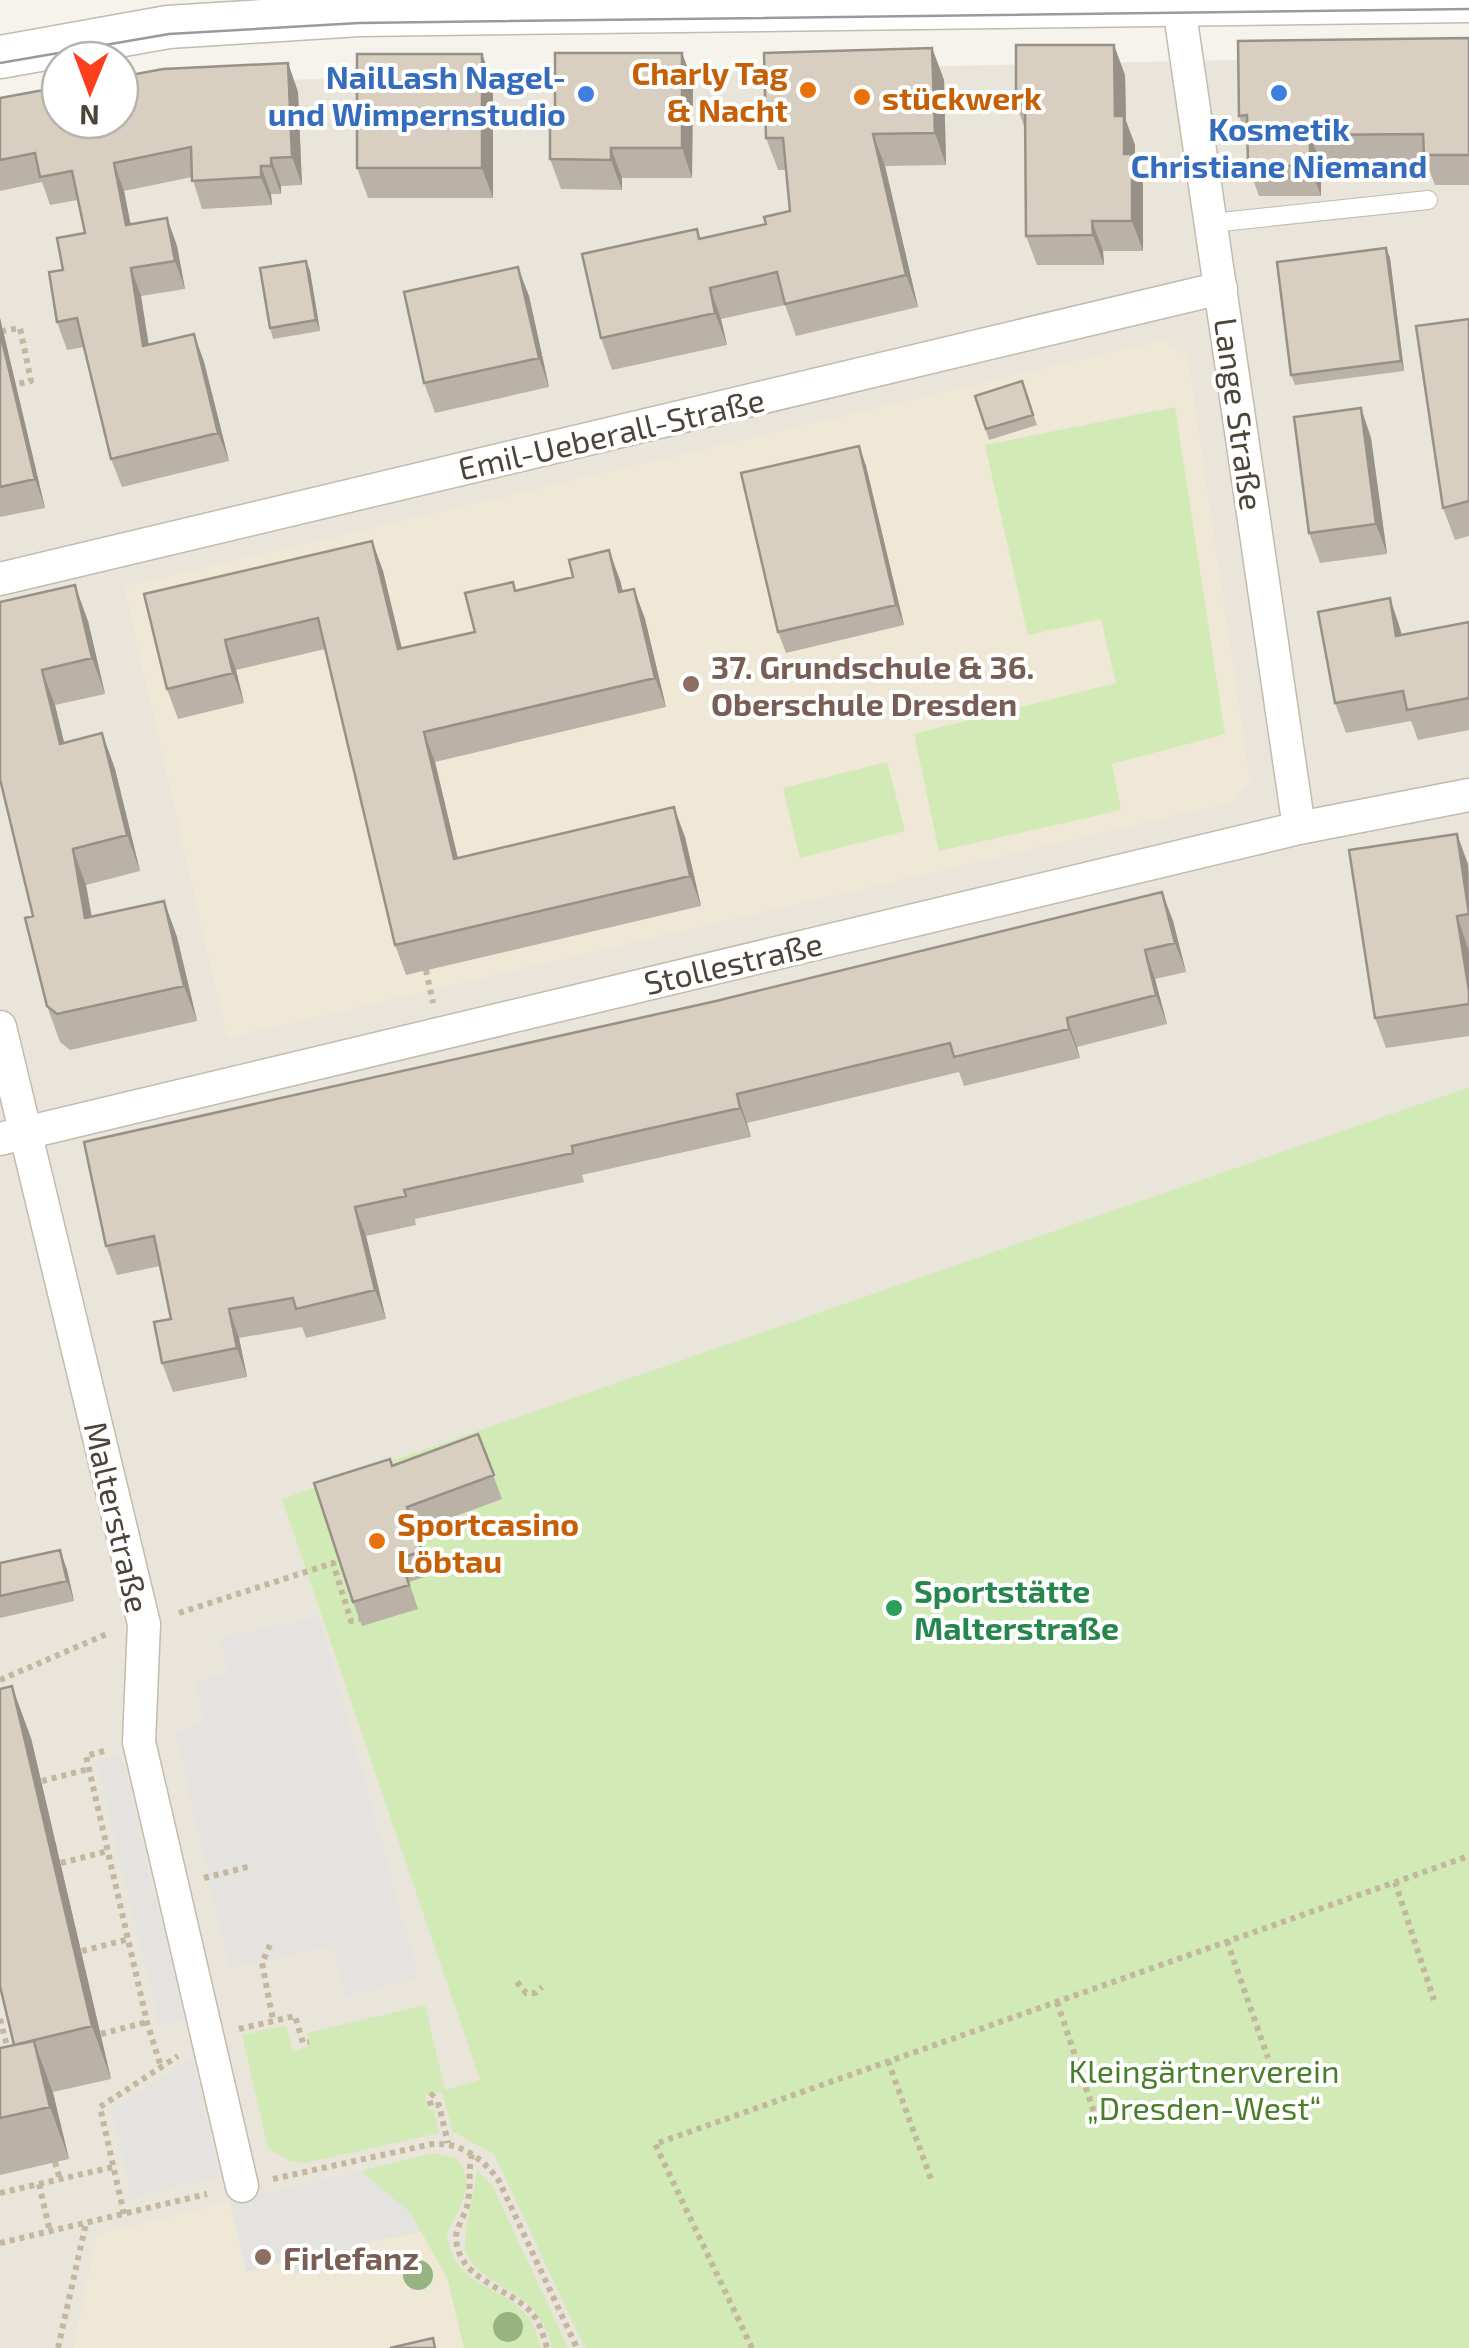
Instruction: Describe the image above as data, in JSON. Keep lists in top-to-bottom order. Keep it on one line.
{"streets":{"street":["Lange Straße","Emil-Ueberall-Straße","Stollestraße","Malterstraße"]},"crossings":[["Lange Straße","Emil-Ueberall-Straße"],["Lange Straße","Stollestraße"],["Stollestraße","Malterstraße"]],"parks":["Kleingärtnerverein „Dresden-West“"],"places":["Charly Tag & Nacht","Kosmetik Christiane Niemand","NailLash Nagel- und Wimpernstudio","stückwerk","37. Grundschule & 36. Oberschule Dresden","Sportcasino Löbtau","Sportstätte Malterstraße","Firlefanz"],"north":"bottom"}
